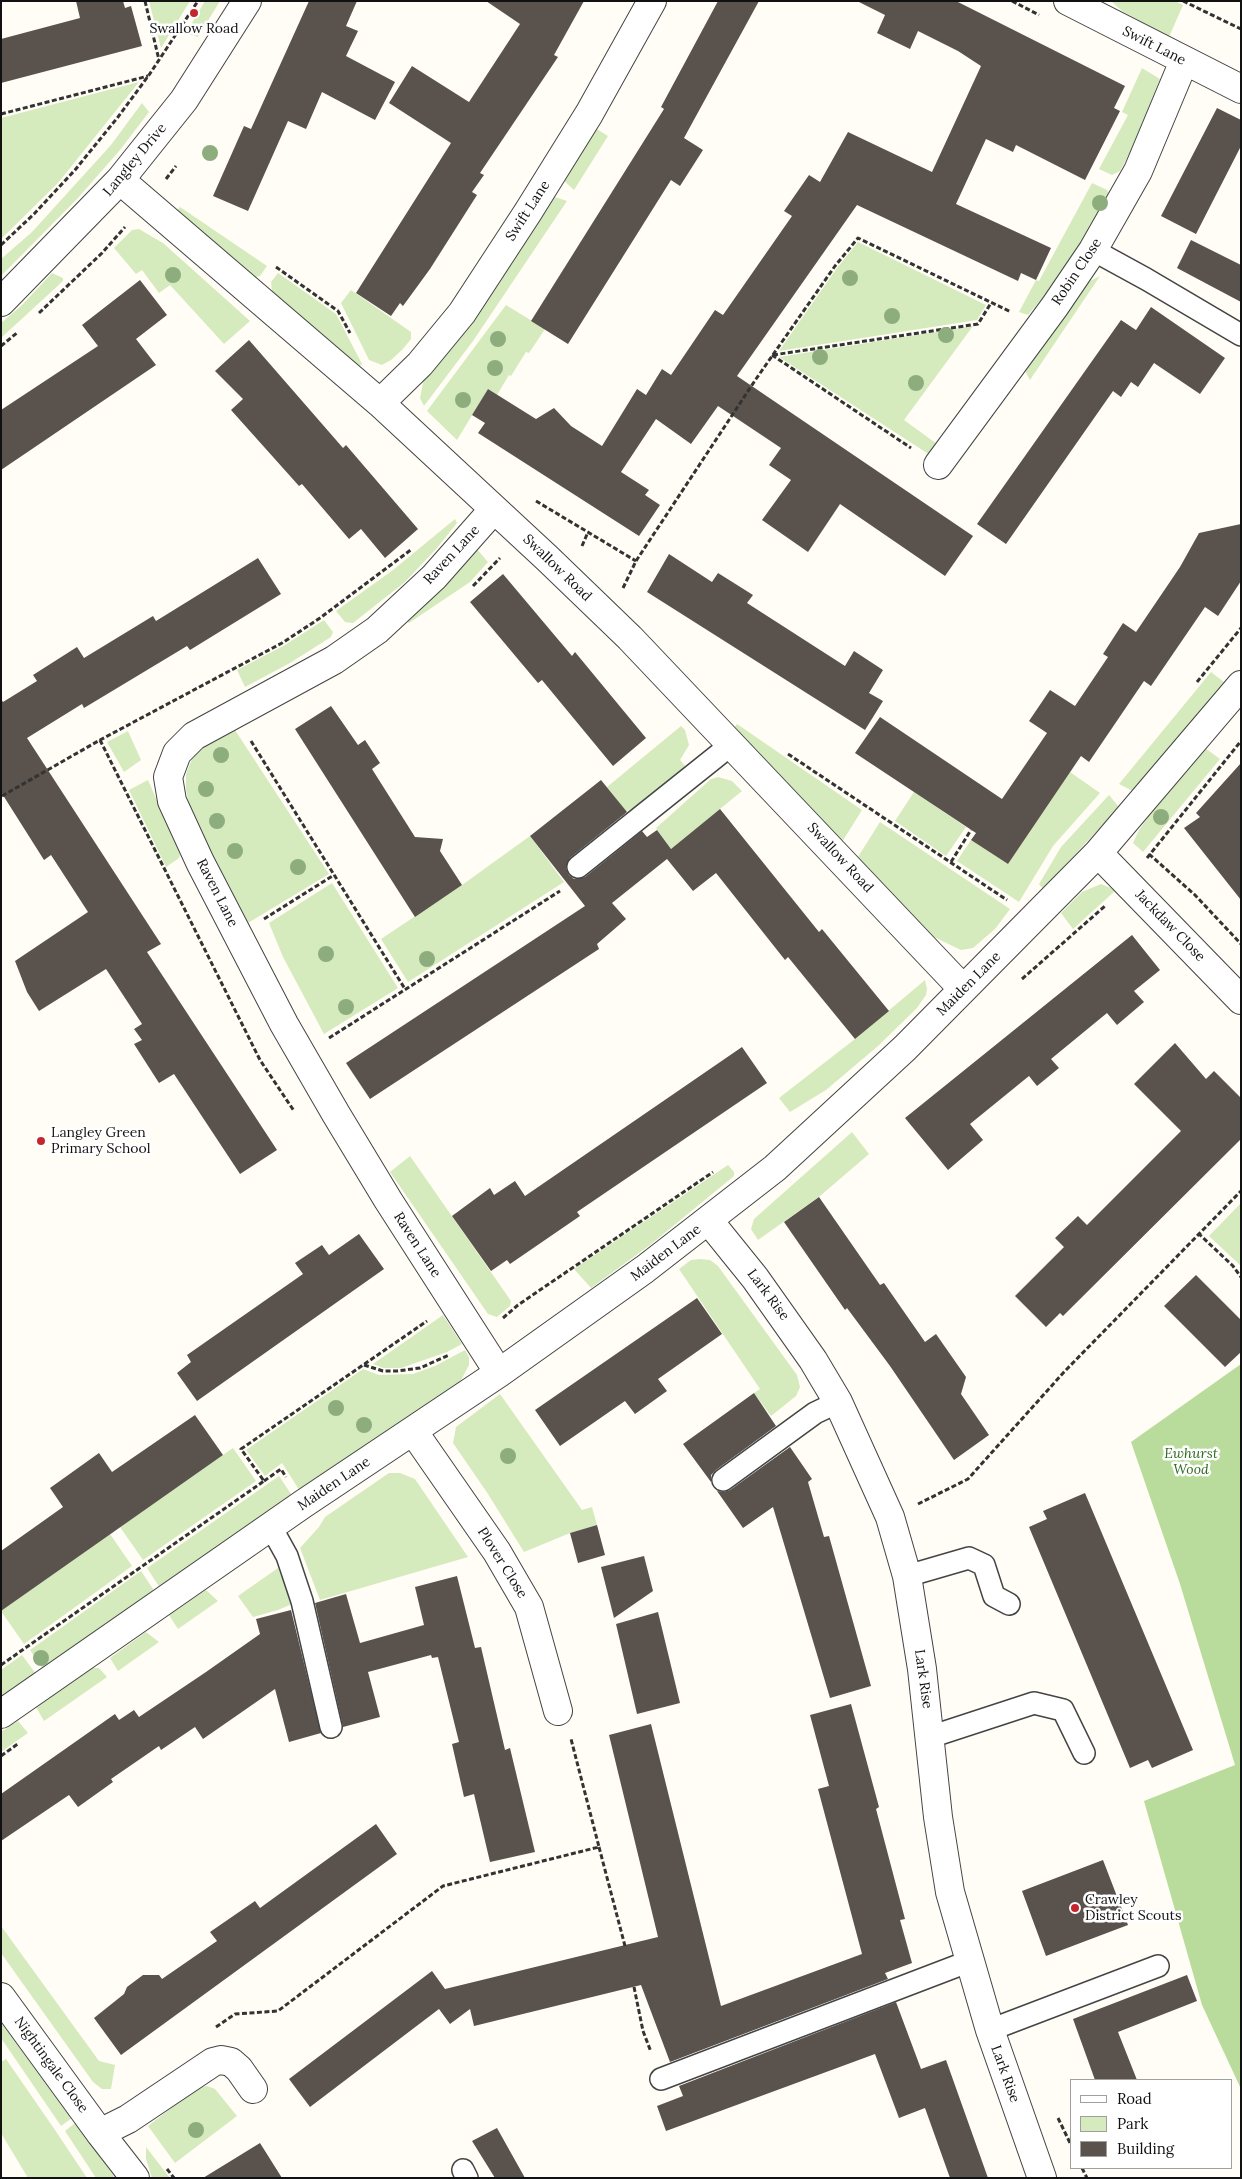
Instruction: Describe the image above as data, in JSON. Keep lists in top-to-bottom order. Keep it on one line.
{"streets":{"street":["Swift Lane","Langley Drive","Robin Close","Raven Lane","Swallow Road","Jackdaw Close","Maiden Lane","Lark Rise","Plover Close","Nightingale Close"]},"crossings":[["Swift Lane","Robin Close"],["Swift Lane","Swallow Road"],["Langley Drive","Swallow Road"],["Raven Lane","Swallow Road"],["Raven Lane","Maiden Lane"],["Swallow Road","Maiden Lane"],["Jackdaw Close","Maiden Lane"],["Maiden Lane","Lark Rise"],["Maiden Lane","Plover Close"]],"parks":["Ewhurst Wood"],"places":["Swallow Road","Langley Green Primary School","Crawley District Scouts"],"legend":["Road","Park","Building"]}
